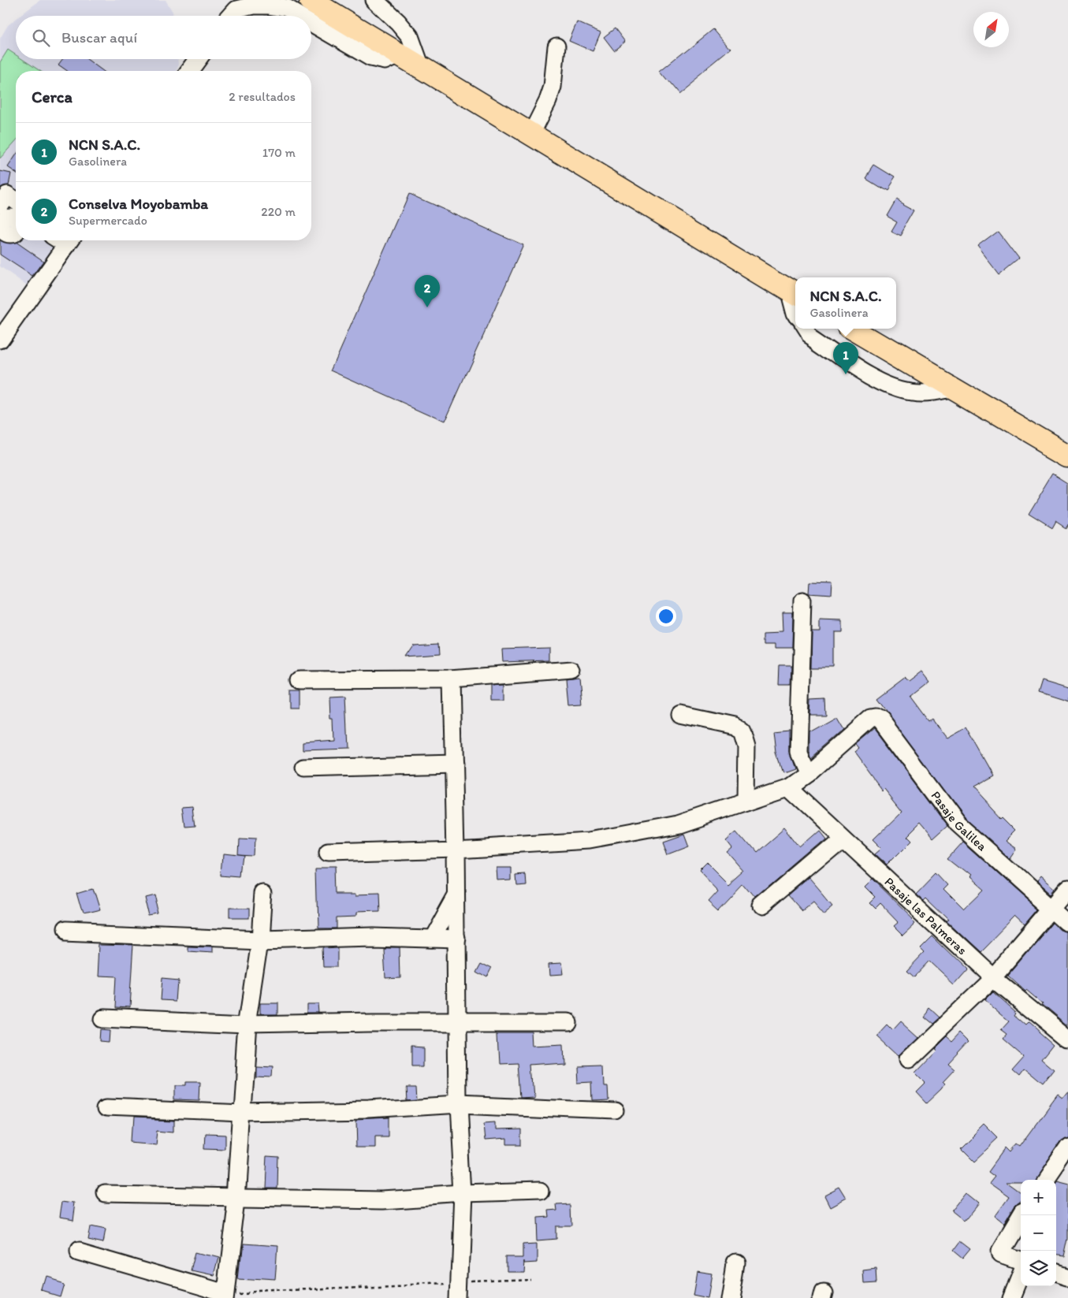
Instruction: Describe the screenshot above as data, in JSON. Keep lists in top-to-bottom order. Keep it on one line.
{"streets":{"street":["Pasaje Galilea","Pasaje las Palmeras"]},"north":"top right","page":{"search":"Buscar aquí","heading":["Cerca","2 resultados"],"list":[{"mark":"1","name":"NCN S.A.C.","note":"Gasolinera","value":"170 m"},{"mark":"2","name":"Conselva Moyobamba","note":"Supermercado","value":"220 m"}],"pins":["2","1"],"popup":["NCN S.A.C.","Gasolinera"],"map_buttons":["+","−"]}}
